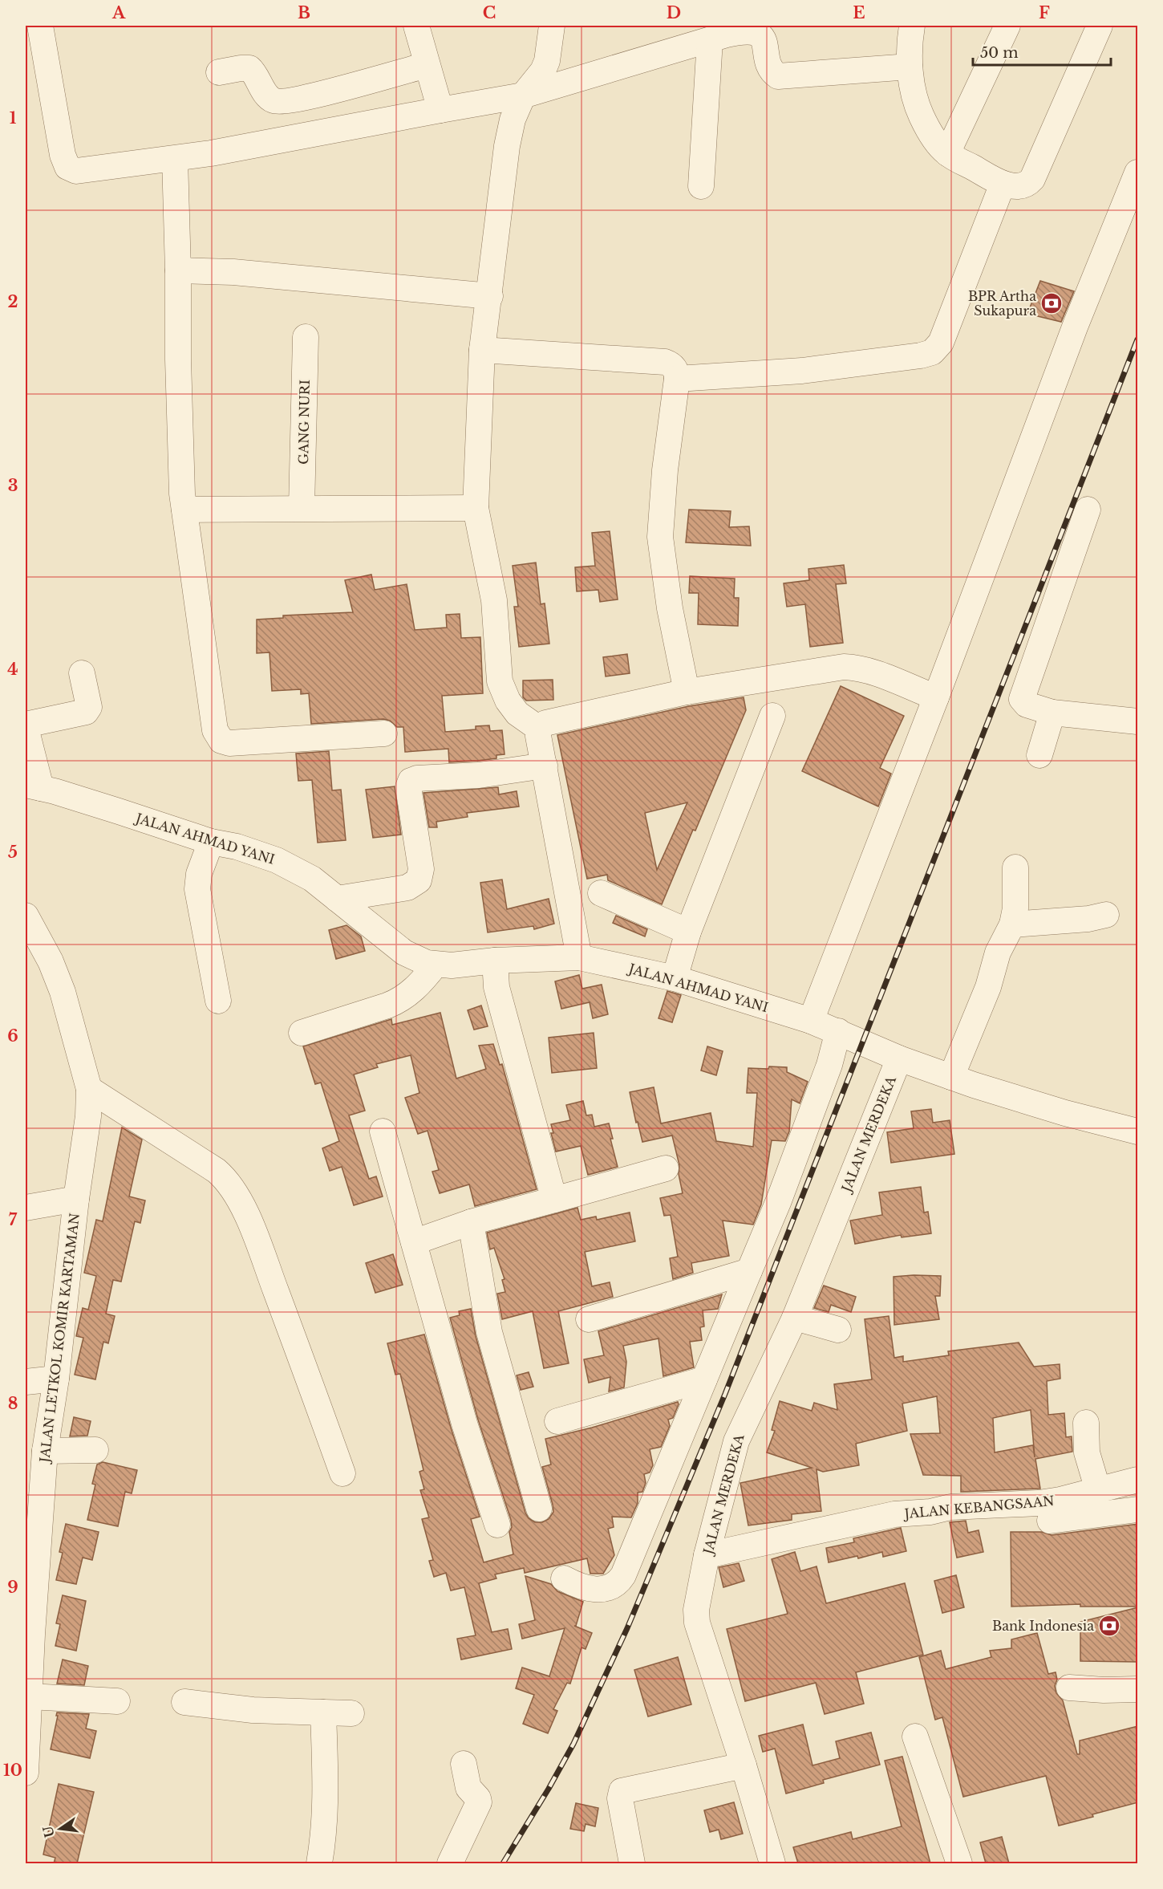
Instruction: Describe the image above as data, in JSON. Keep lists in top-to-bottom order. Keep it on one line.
{"streets":{"street":["GANG NURI","JALAN AHMAD YANI","JALAN MERDEKA","JALAN LETKOL KOMIR KARTAMAN","JALAN KEBANGSAAN"]},"crossings":[["JALAN AHMAD YANI","JALAN MERDEKA"],["JALAN MERDEKA","JALAN KEBANGSAAN"]],"places":{"bank":["BPR Artha Sukapura","Bank Indonesia"]},"scale_bar":"50 m","north":"left","grid":{"columns":["A","B","C","D","E","F"],"rows":["1","2","3","4","5","6","7","8","9","10"]}}
